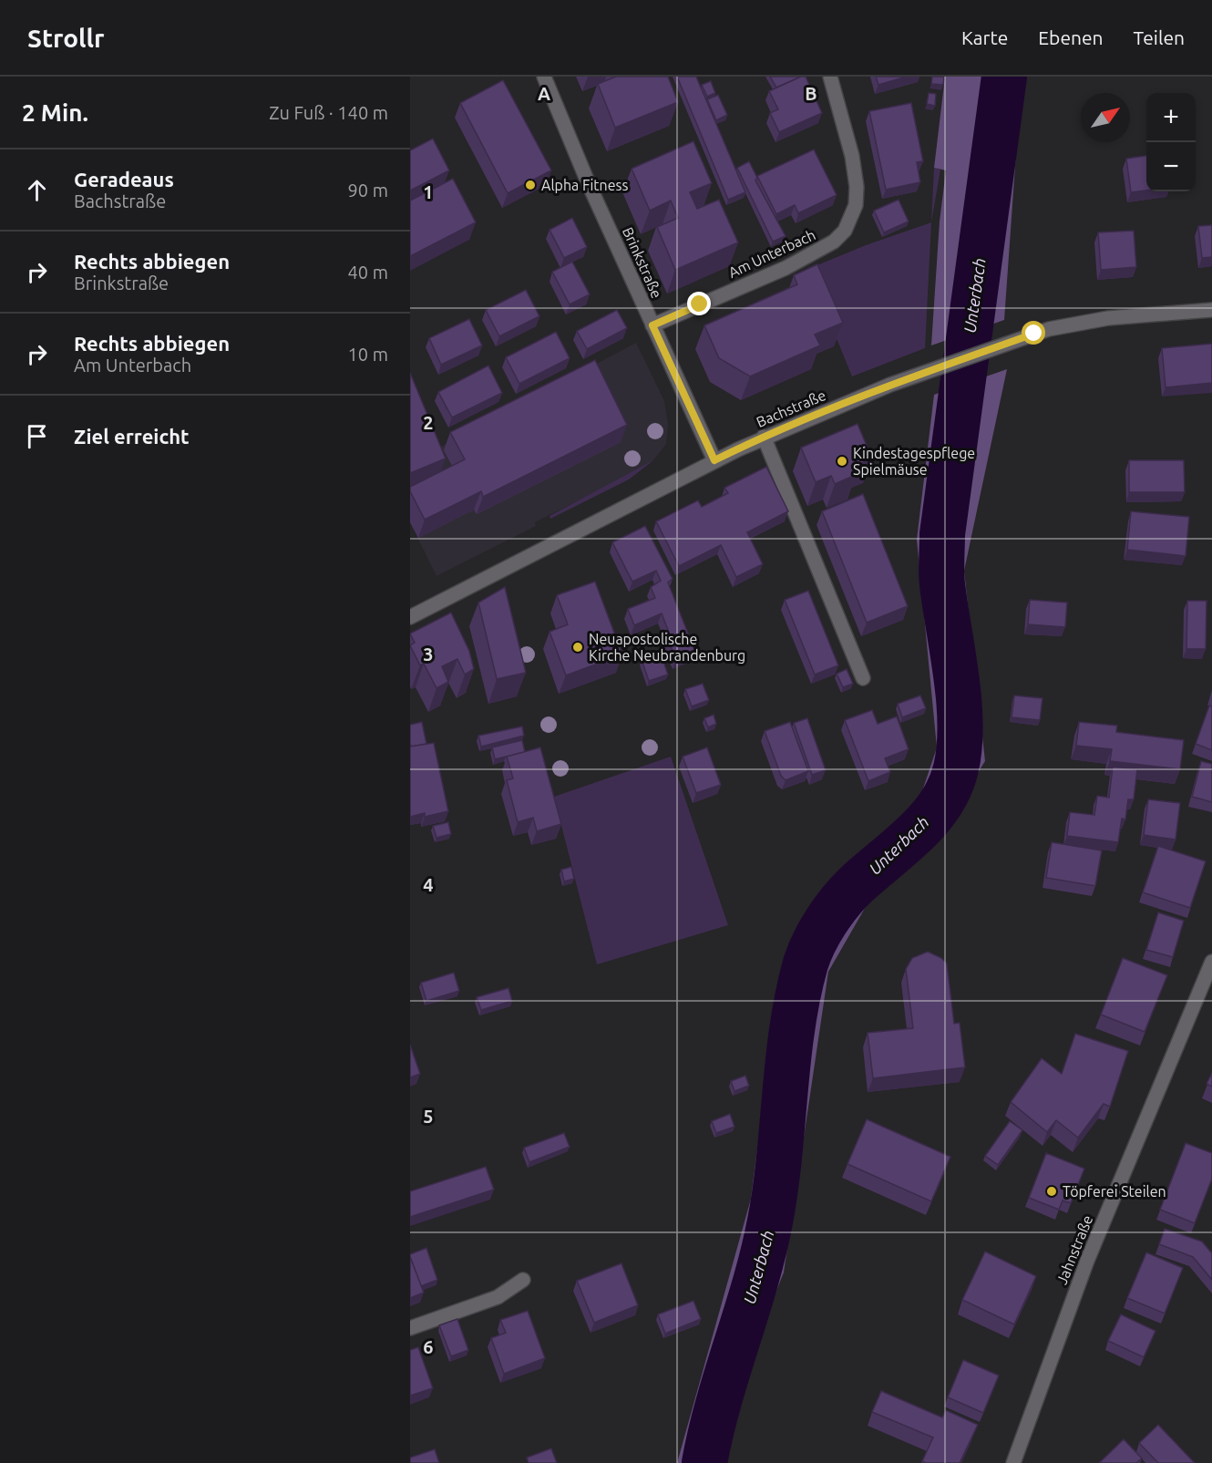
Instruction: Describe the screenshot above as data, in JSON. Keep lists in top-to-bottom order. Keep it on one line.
{"streets":{"street":["Am Unterbach","Brinkstraße","Bachstraße","Jahnstraße"]},"crossings":[["Am Unterbach","Brinkstraße"],["Brinkstraße","Bachstraße"]],"water":["Unterbach"],"places":["Alpha Fitness","Kindestagespflege Spielmäuse","Neuapostolische Kirche Neubrandenburg","Töpferei Steilen"],"north":"top right","page":{"header":"Strollr","nav":["Karte","Ebenen","Teilen"],"heading":["2 Min.","Zu Fuß · 140 m"],"map_buttons":["+","−"],"list":[["Geradeaus","Bachstraße","90 m"],["Rechts abbiegen","Brinkstraße","40 m"],["Rechts abbiegen","Am Unterbach","10 m"],"Ziel erreicht"]},"grid":{"columns":["A","B"],"rows":["1","2","3","4","5","6"]}}
